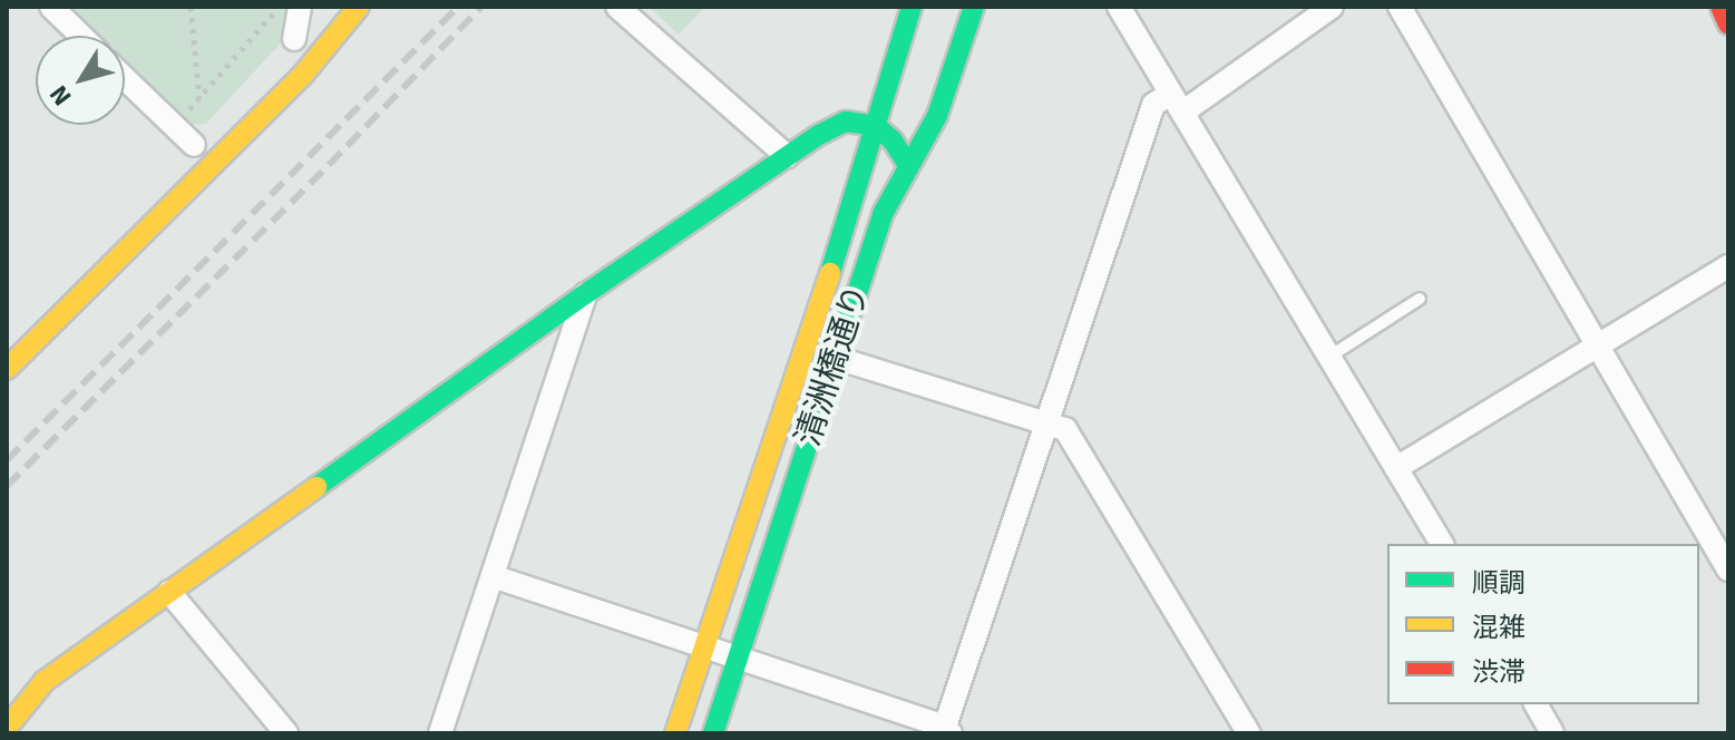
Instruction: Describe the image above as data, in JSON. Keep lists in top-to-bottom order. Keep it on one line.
{"streets":{"street":["清洲橋通り"]},"legend":["順調","混雑","渋滞"],"north":"bottom left"}
